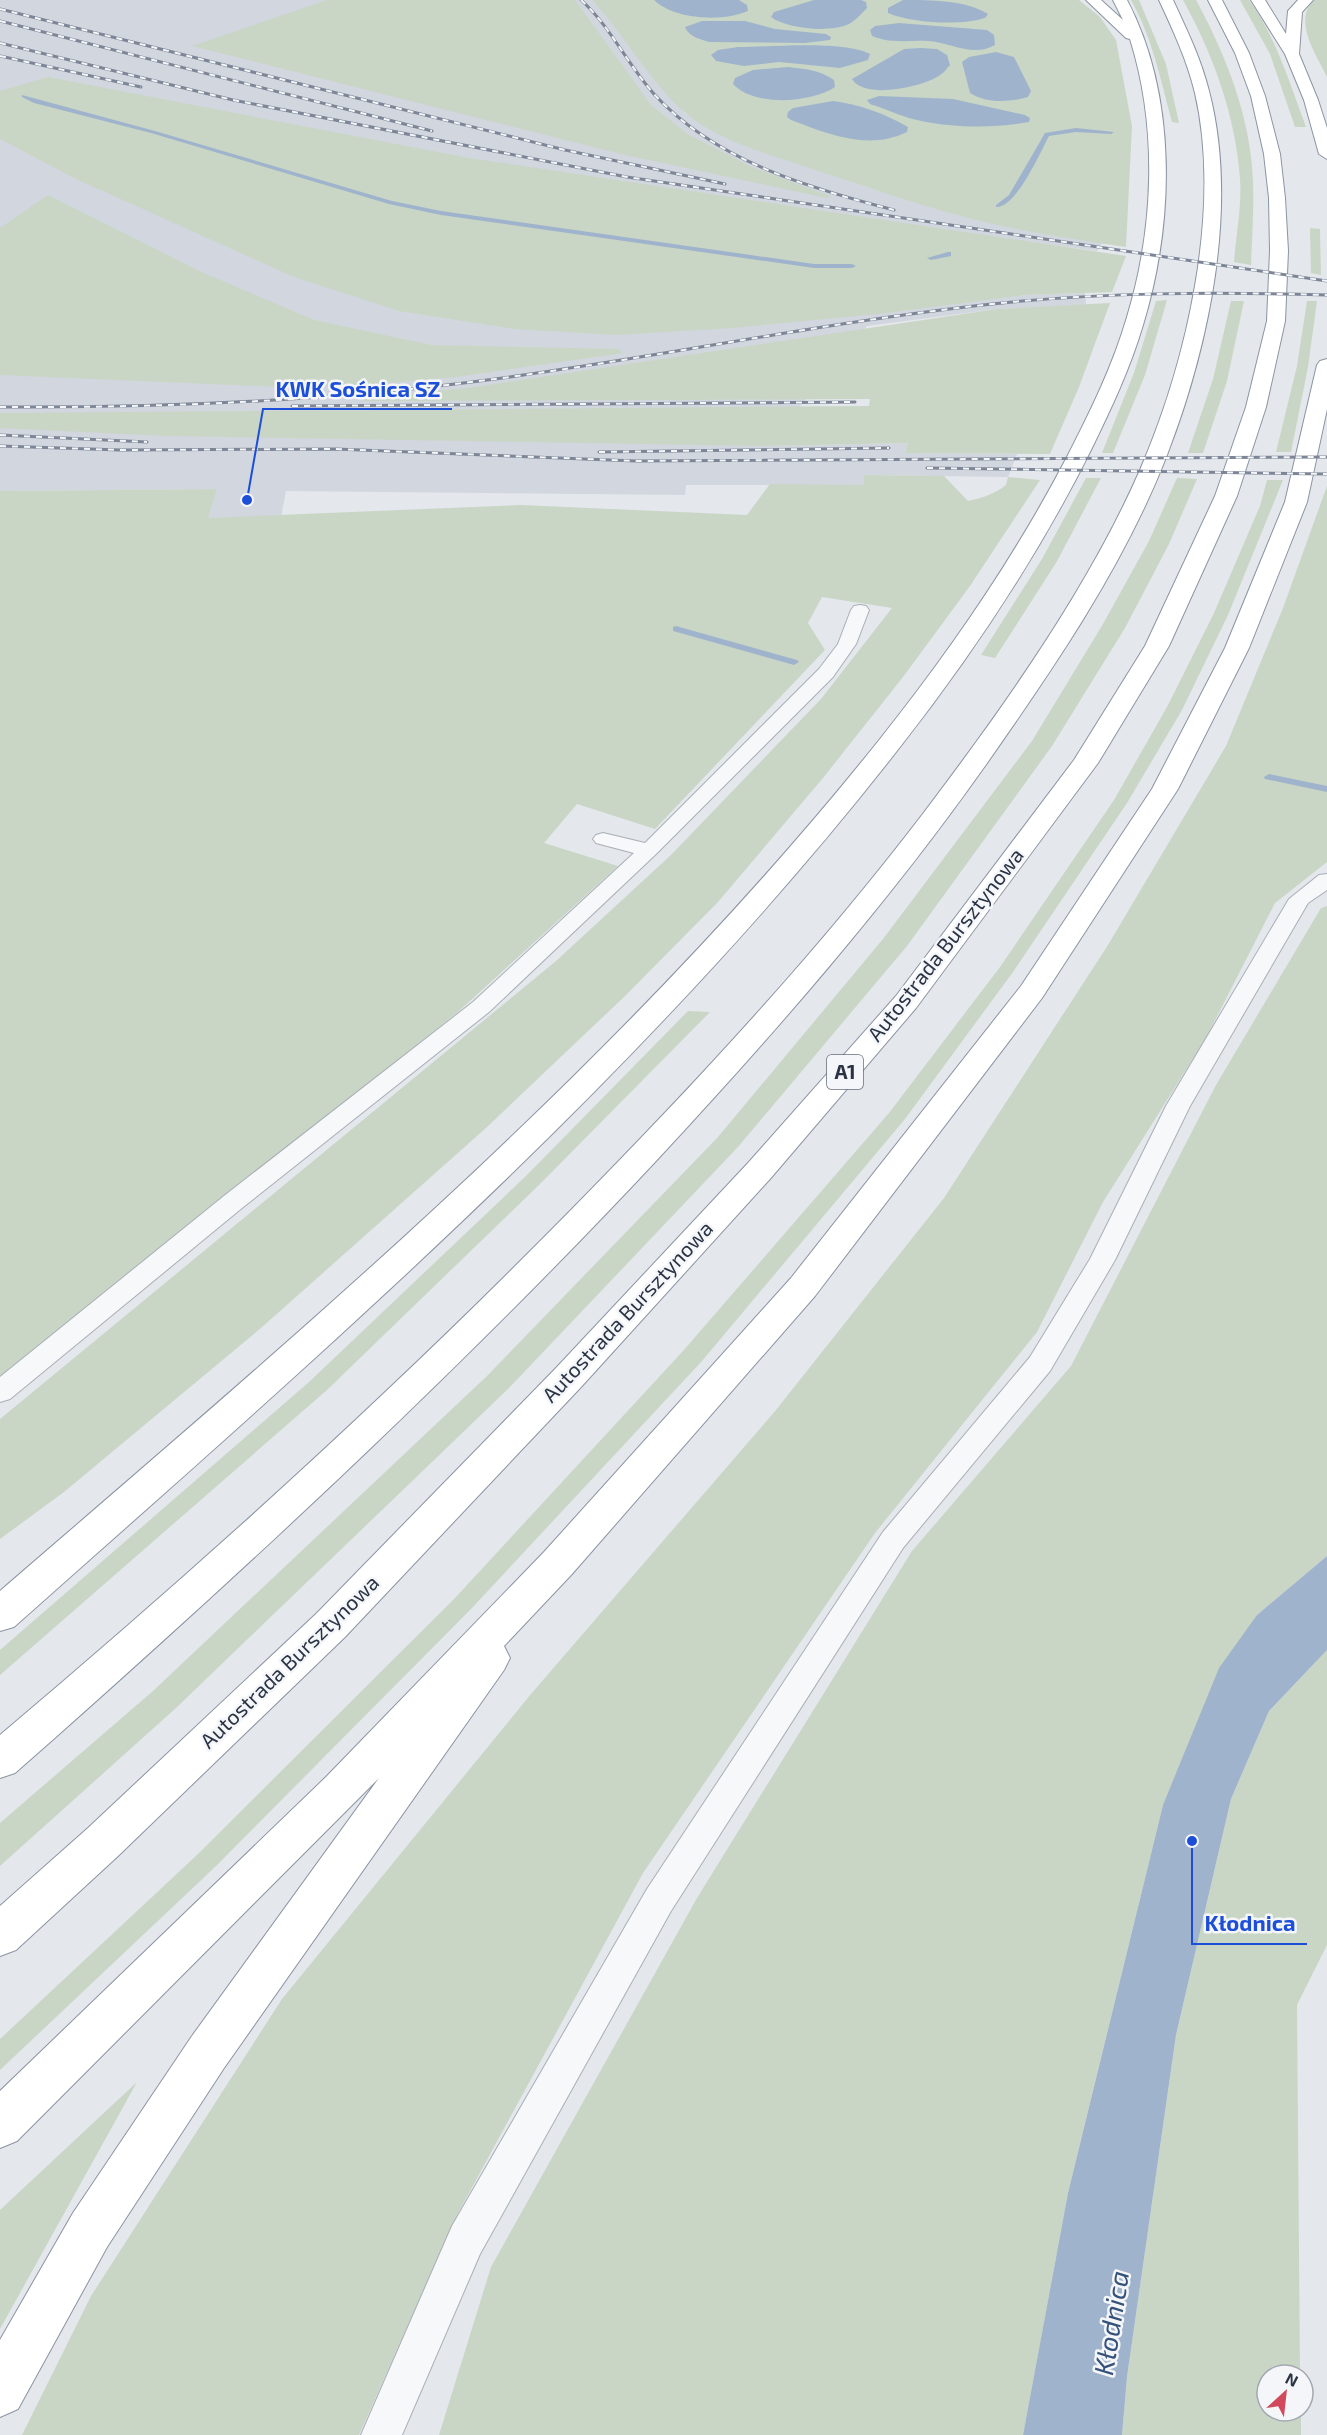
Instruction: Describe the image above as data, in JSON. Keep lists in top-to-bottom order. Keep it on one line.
{"streets":{"highway":["Autostrada Bursztynowa","A1"]},"water":["Kłodnica"],"places":["KWK Sośnica SZ","Kłodnica"],"north":"top right"}
